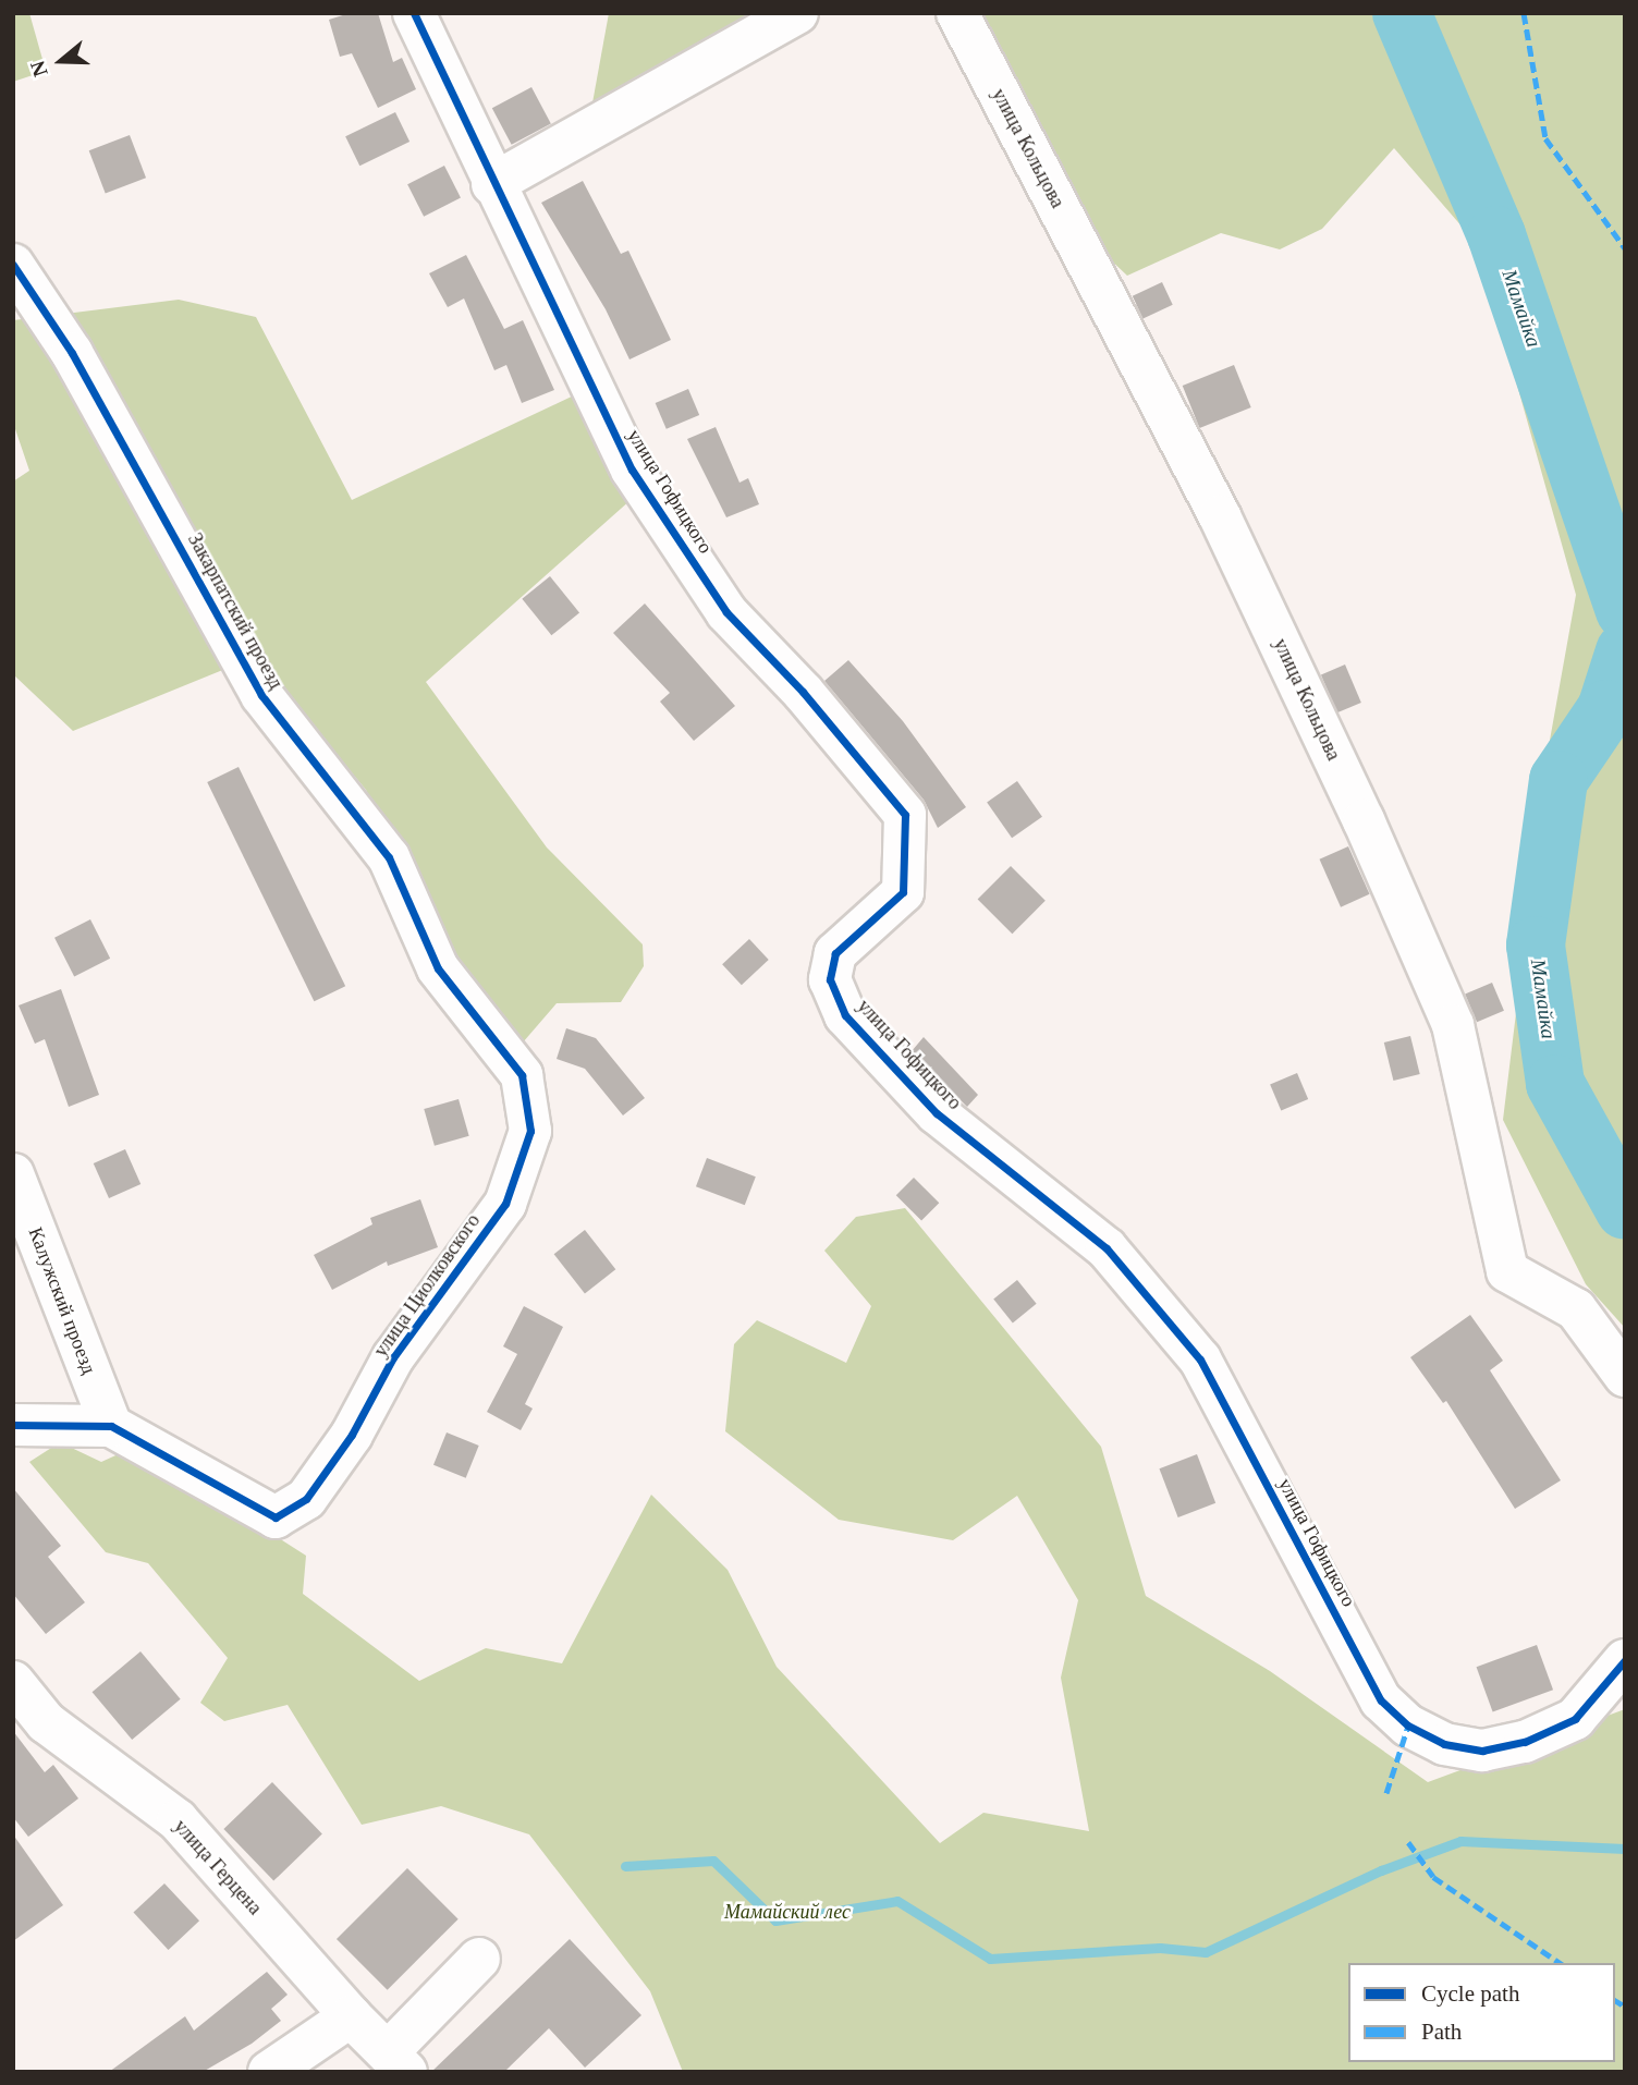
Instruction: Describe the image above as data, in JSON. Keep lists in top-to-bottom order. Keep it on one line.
{"streets":{"street":["улица Кольцова","улица Гофицкого","Закарпатский проезд","улица Циолковского","Калужский проезд","улица Герцена"]},"crossings":[["Закарпатский проезд","улица Циолковского"],["улица Циолковского","Калужский проезд"]],"water":["Мамайка"],"parks":["Мамайский лес"],"legend":["Cycle path","Path"],"north":"left"}
